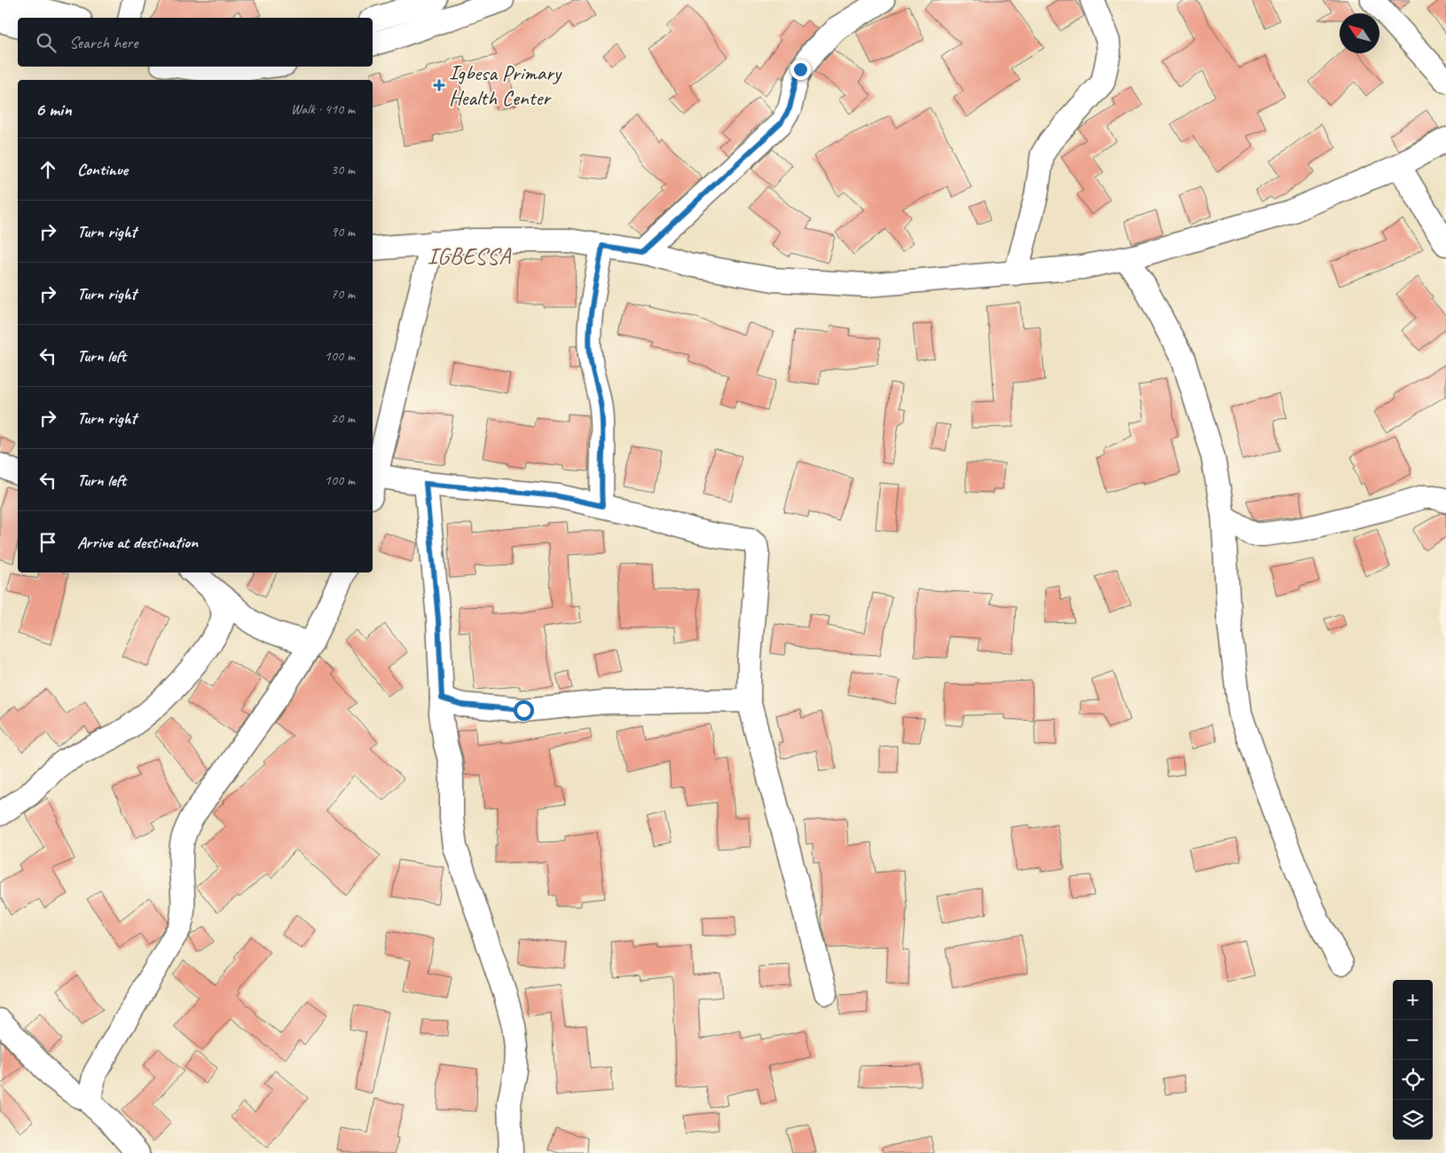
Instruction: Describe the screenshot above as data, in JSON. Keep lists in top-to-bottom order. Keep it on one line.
{"districts":["IGBESSA"],"places":{"health":["Igbesa Primary Health Center"]},"north":"top left","page":{"search":"Search here","heading":["6 min","Walk · 410 m"],"list":[["Continue","30 m"],["Turn right","90 m"],["Turn right","70 m"],["Turn left","100 m"],["Turn right","20 m"],["Turn left","100 m"],"Arrive at destination"],"map_buttons":["+","−"]}}
